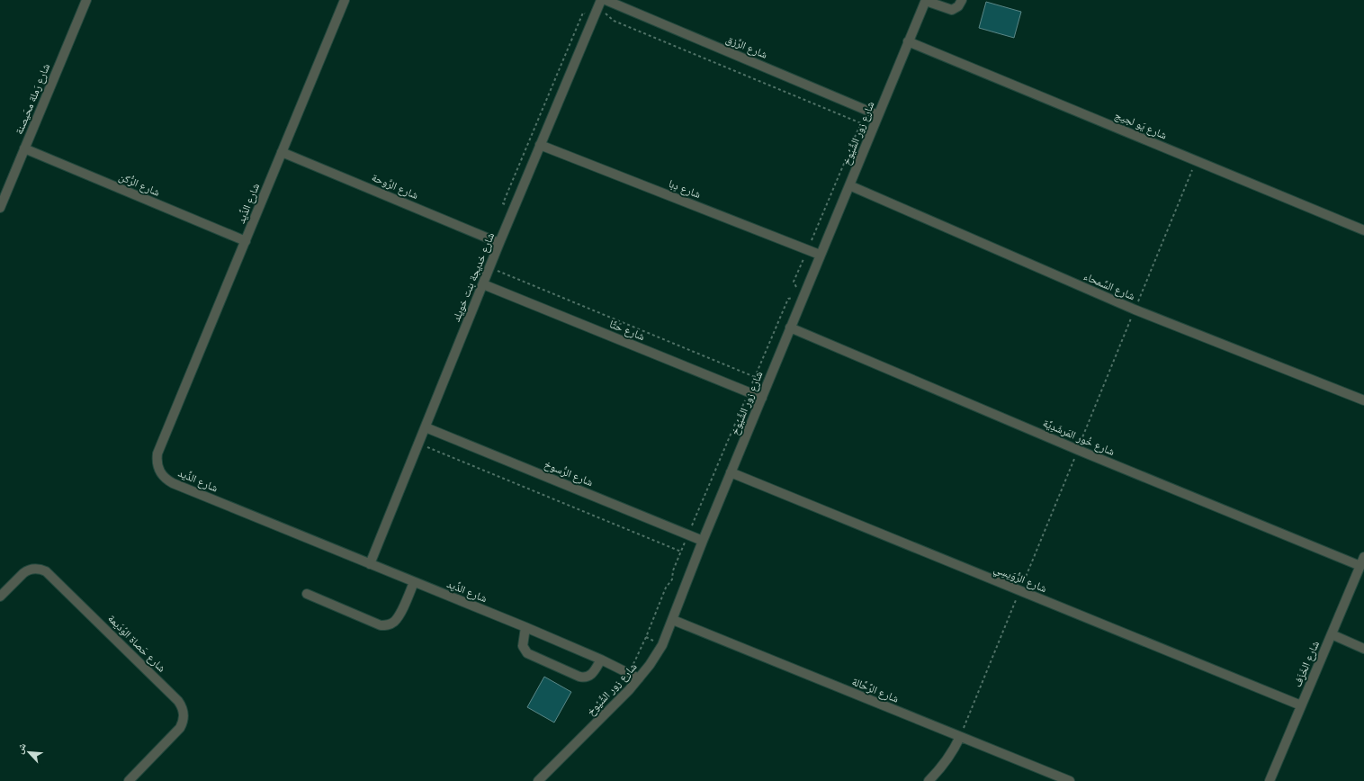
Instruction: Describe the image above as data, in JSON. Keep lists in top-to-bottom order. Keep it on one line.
{"streets":{"street":["شارع الرِّزق","شارع رَملة محَيصنة","شارع يَو لجيج","شارع زور الشِّيُوخ","شارع الرُّكن","شارع الرَّوحة","شارع دِبا","شارع الذِّيد","شارع خديجة بنت خويلد","شارع السَّمحاء","شارع حَتَّا","شارع خُور المَرشَدِيَّة","شارع الرُّسوخ","شارع الرُّوَيسِي","شارع حَصاة الوُدَيمة","شارع الخَزَف","شارع الرَّحَّالة"]},"crossings":[["شارع الرِّزق","شارع زور الشِّيُوخ"],["شارع رَملة محَيصنة","شارع الرُّكن"],["شارع يَو لجيج","شارع زور الشِّيُوخ"],["شارع زور الشِّيُوخ","شارع دِبا"],["شارع زور الشِّيُوخ","شارع الذِّيد"],["شارع زور الشِّيُوخ","شارع السَّمحاء"],["شارع زور الشِّيُوخ","شارع حَتَّا"],["شارع زور الشِّيُوخ","شارع خُور المَرشَدِيَّة"],["شارع زور الشِّيُوخ","شارع الرُّسوخ"],["شارع زور الشِّيُوخ","شارع الرُّوَيسِي"],["شارع زور الشِّيُوخ","شارع الرَّحَّالة"],["شارع الرُّكن","شارع الذِّيد"],["شارع الرَّوحة","شارع الذِّيد"],["شارع الرَّوحة","شارع خديجة بنت خويلد"],["شارع دِبا","شارع خديجة بنت خويلد"],["شارع الذِّيد","شارع خديجة بنت خويلد"],["شارع خديجة بنت خويلد","شارع حَتَّا"],["شارع خديجة بنت خويلد","شارع الرُّسوخ"],["شارع خُور المَرشَدِيَّة","شارع الخَزَف"],["شارع الرُّوَيسِي","شارع الخَزَف"]],"north":"top left"}
